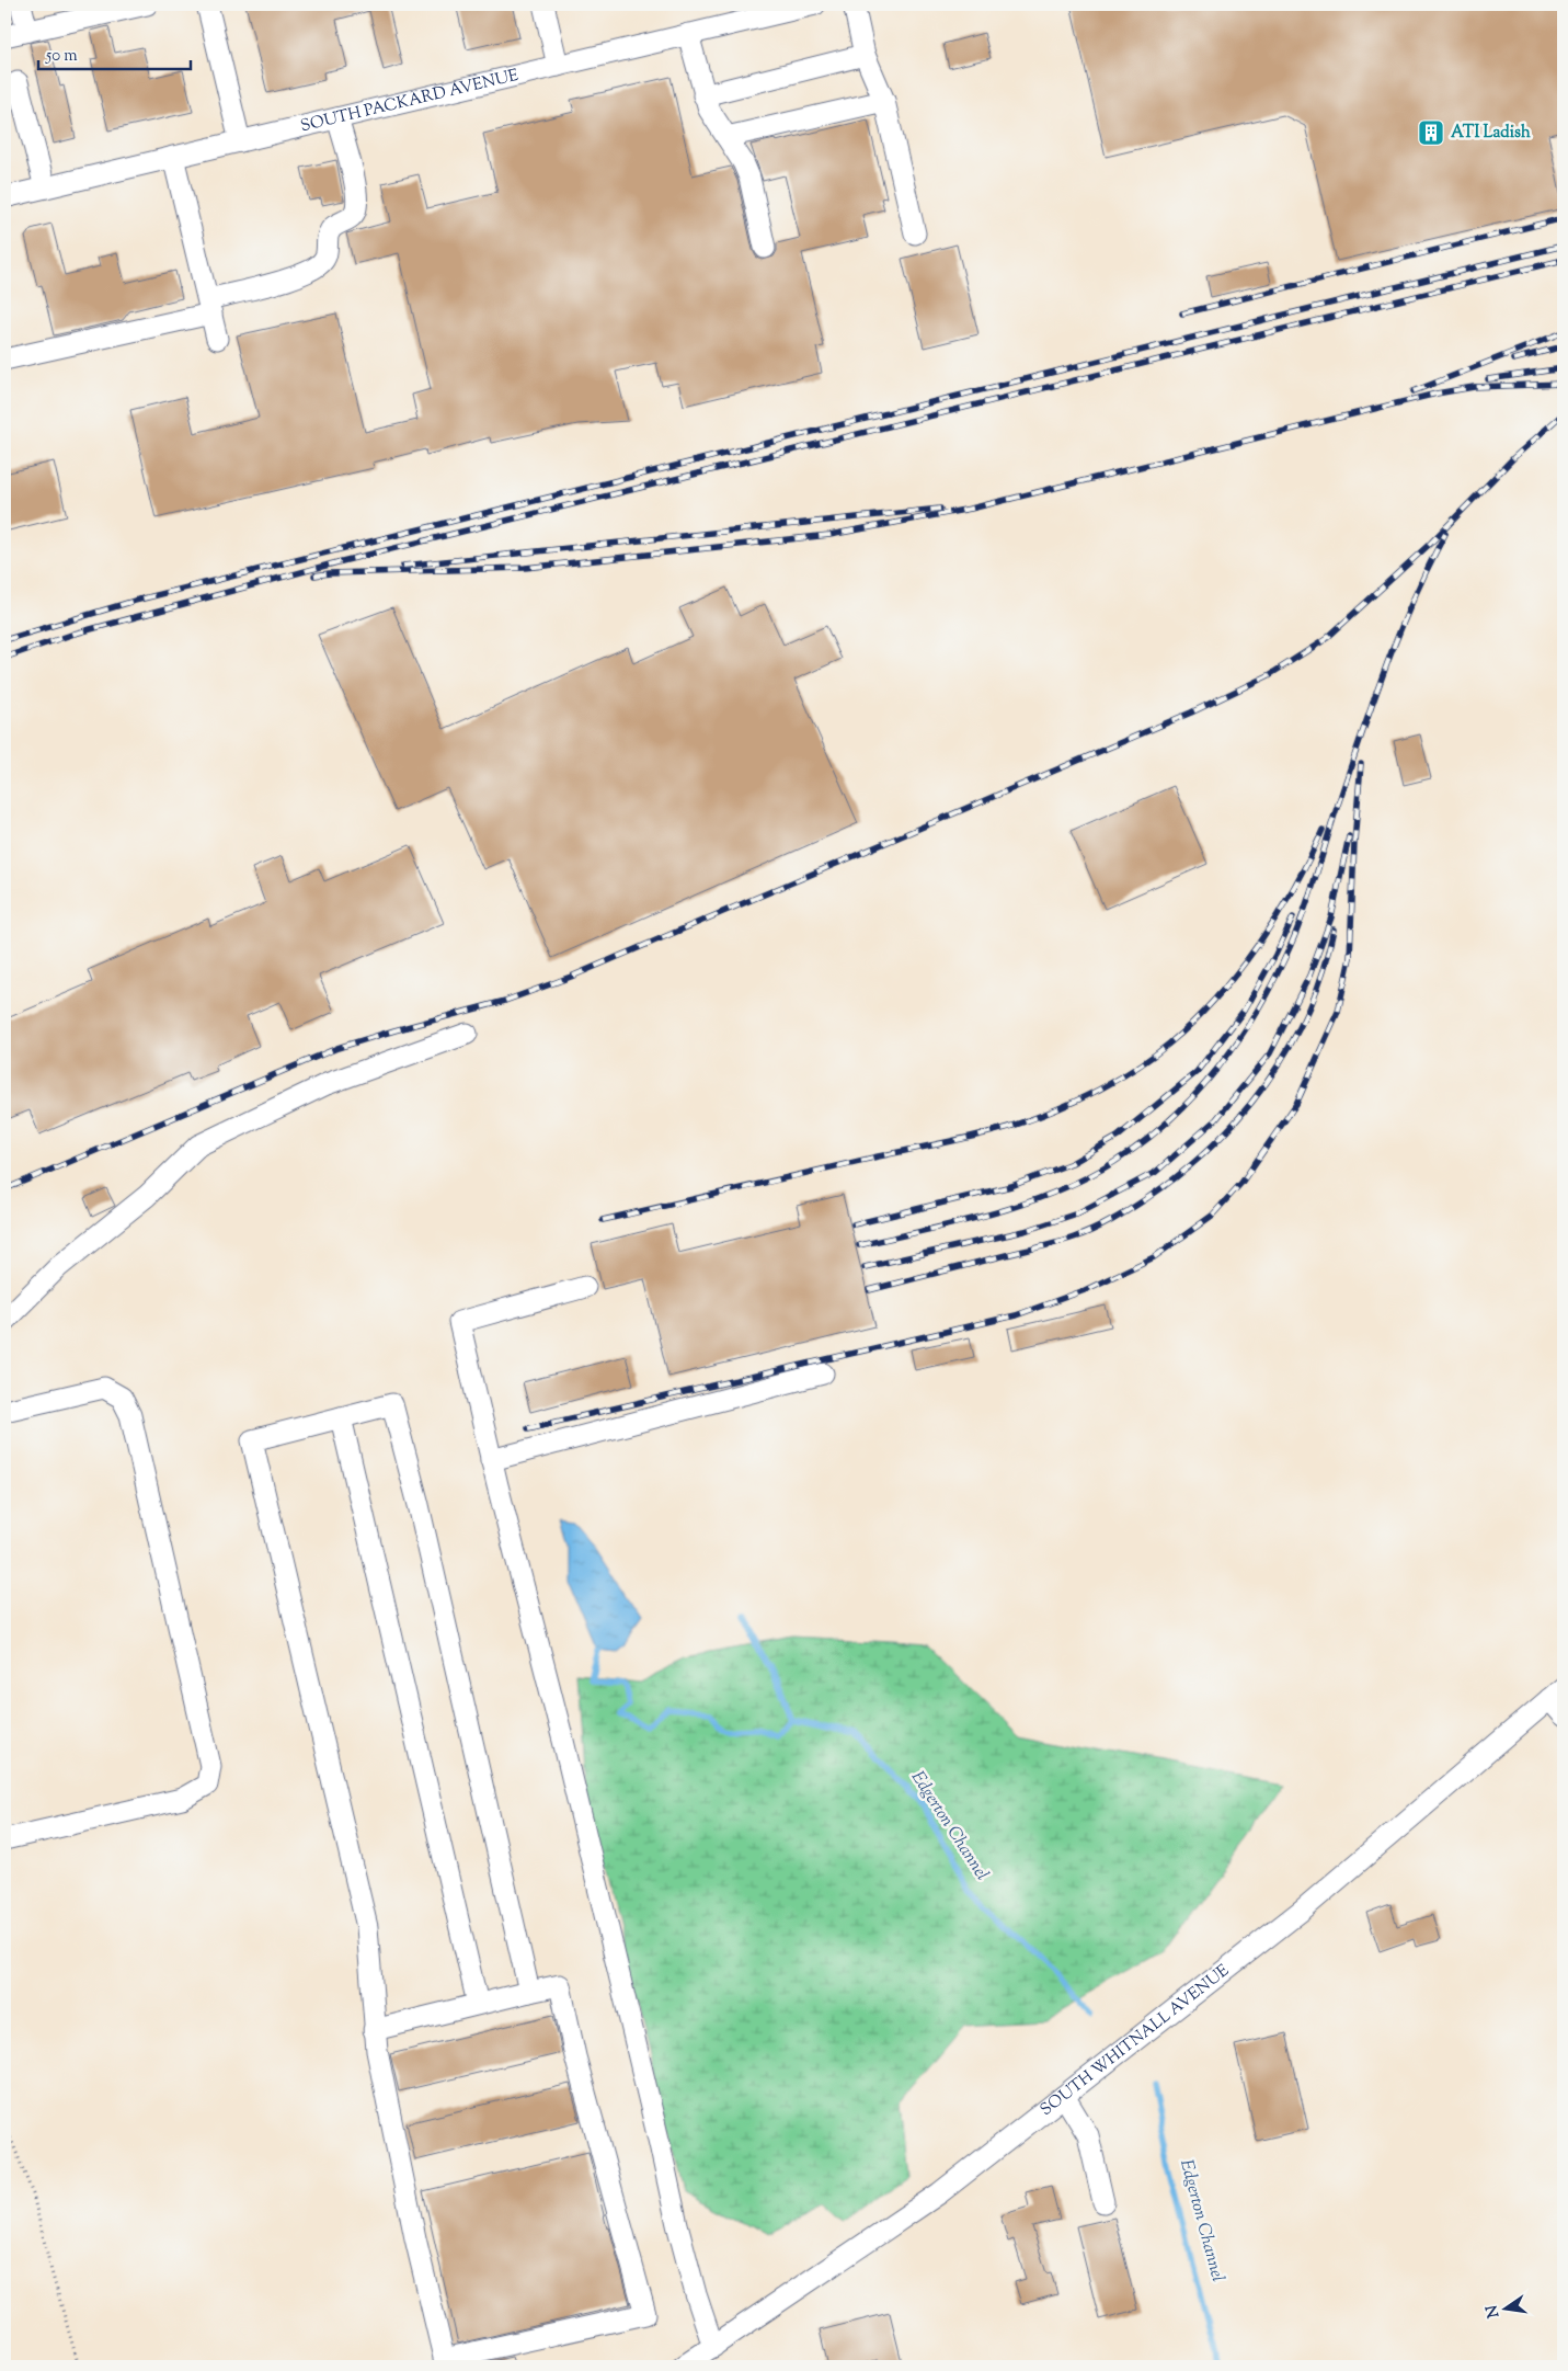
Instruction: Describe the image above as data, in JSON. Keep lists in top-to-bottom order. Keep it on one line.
{"streets":{"street":["SOUTH PACKARD AVENUE","SOUTH WHITNALL AVENUE"]},"water":["Edgerton Channel"],"places":{"building":["ATI Ladish"]},"scale_bar":"50 m","north":"left"}
